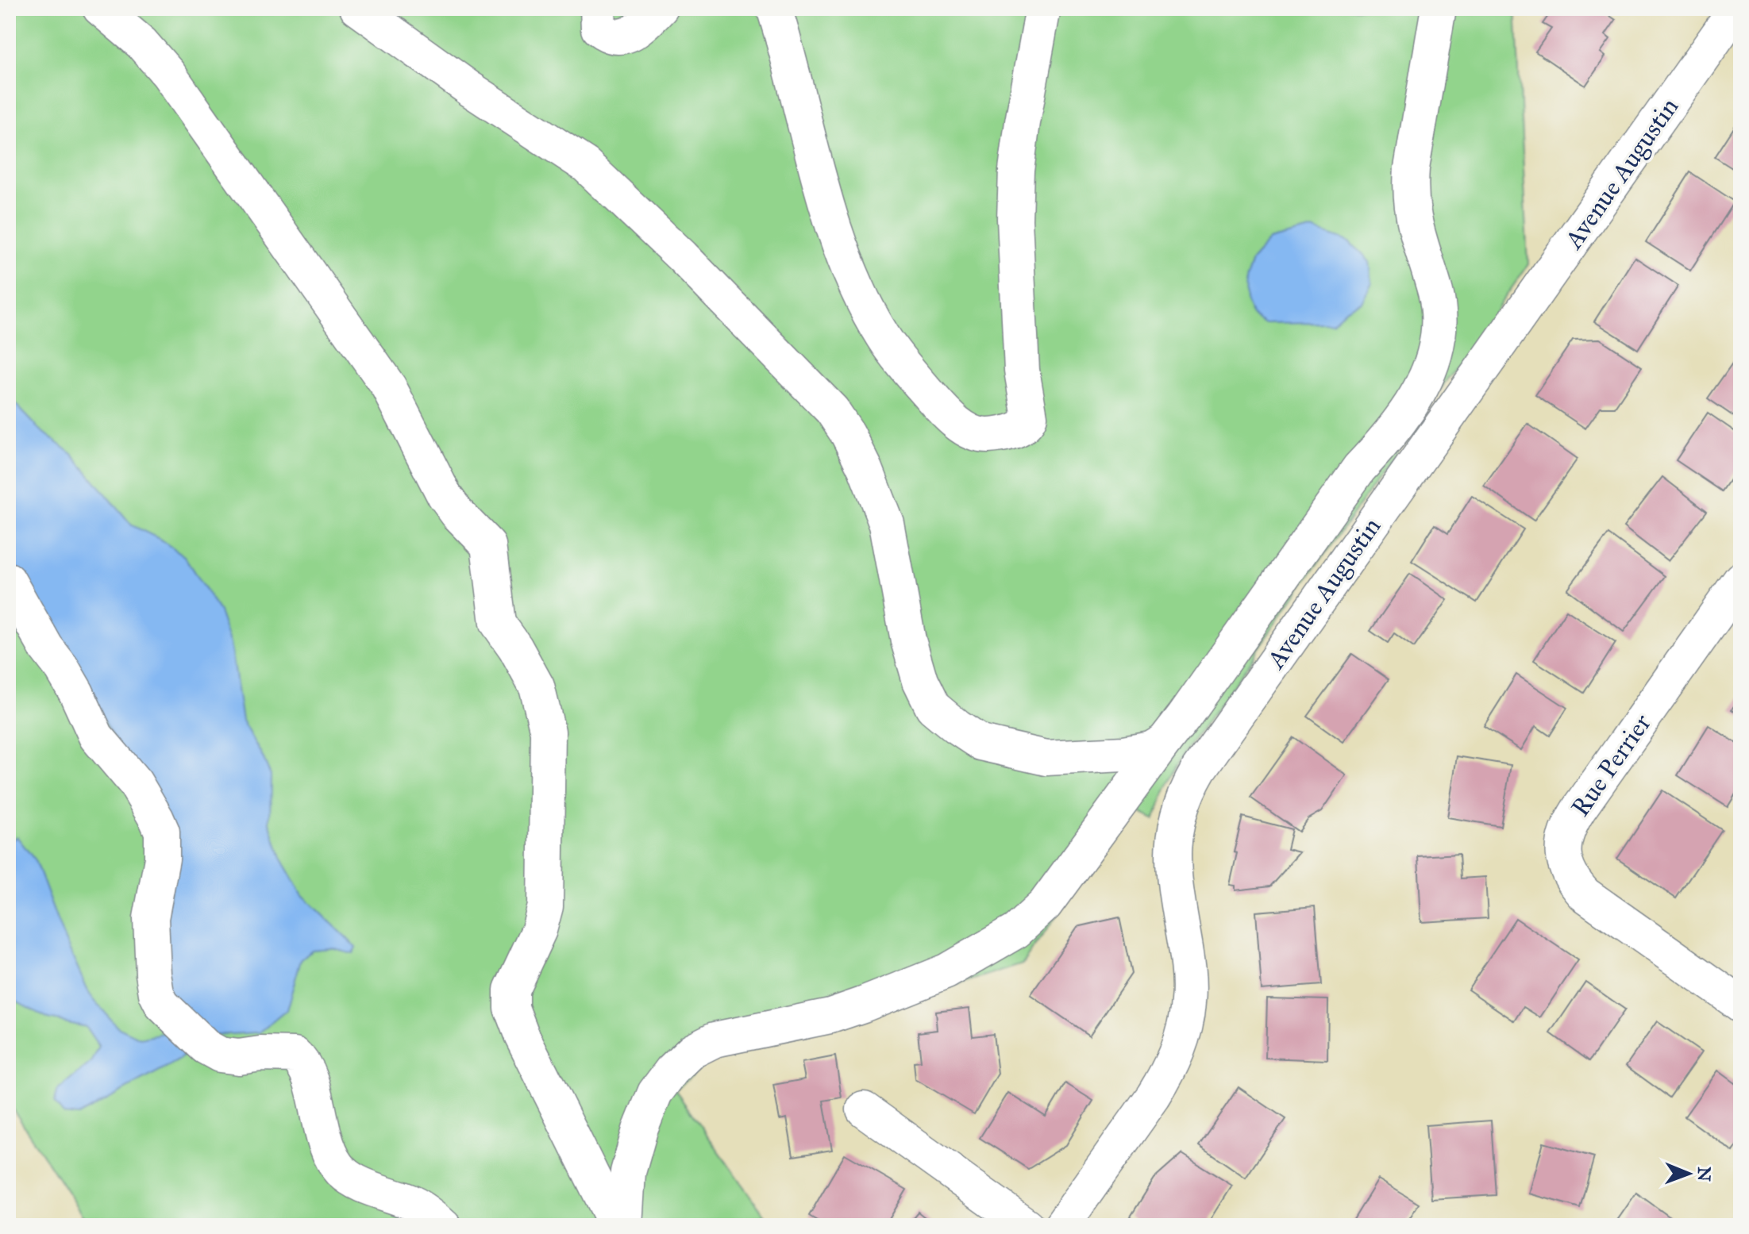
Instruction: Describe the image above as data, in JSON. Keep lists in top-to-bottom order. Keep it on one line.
{"streets":{"street":["Avenue Augustin","Rue Perrier"]},"north":"right"}
